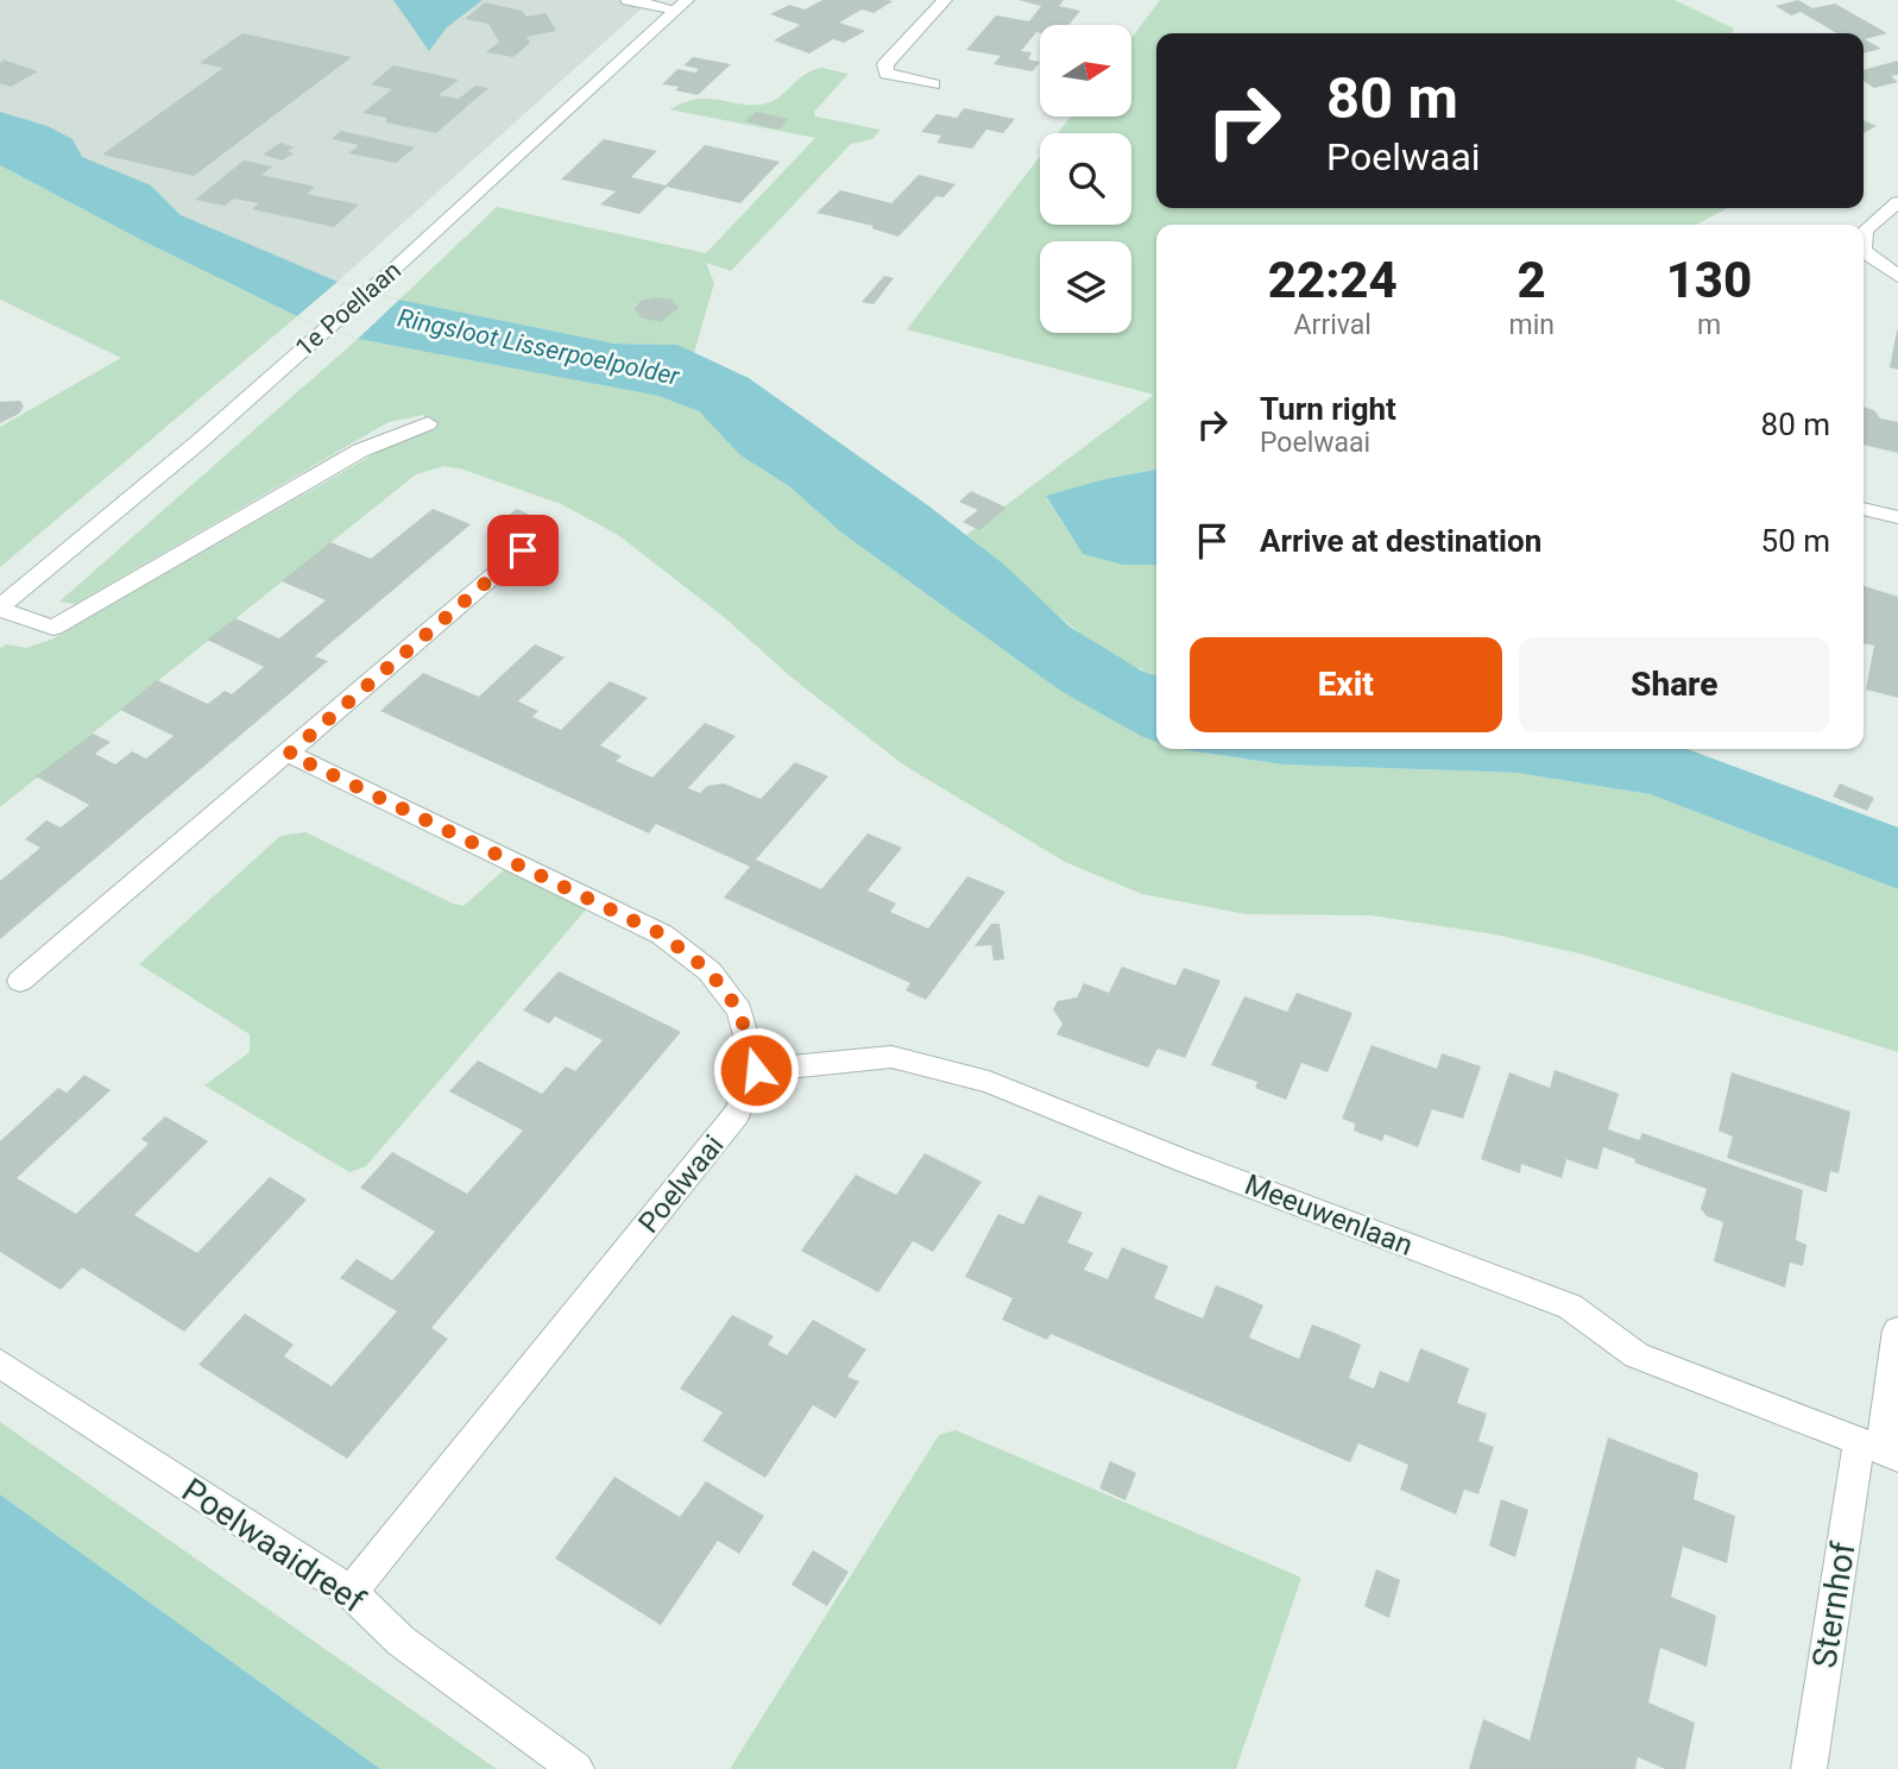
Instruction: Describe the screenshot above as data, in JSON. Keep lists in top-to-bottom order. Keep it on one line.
{"streets":{"street":["1e Poellaan","Poelwaai","Meeuwenlaan","Poelwaaidreef","Sternhof"]},"crossings":[["Poelwaai","Meeuwenlaan"],["Poelwaai","Poelwaaidreef"],["Meeuwenlaan","Sternhof"]],"water":["Ringsloot Lisserpoelpolder"],"north":"right","page":{"turn":["80 m","Poelwaai"],"eta":["22:24","Arrival","2","min","130","m"],"list":[{"name":"Turn right","note":"Poelwaai","value":"80 m"},{"name":"Arrive at destination","value":"50 m"}],"buttons":["Exit","Share"]}}
